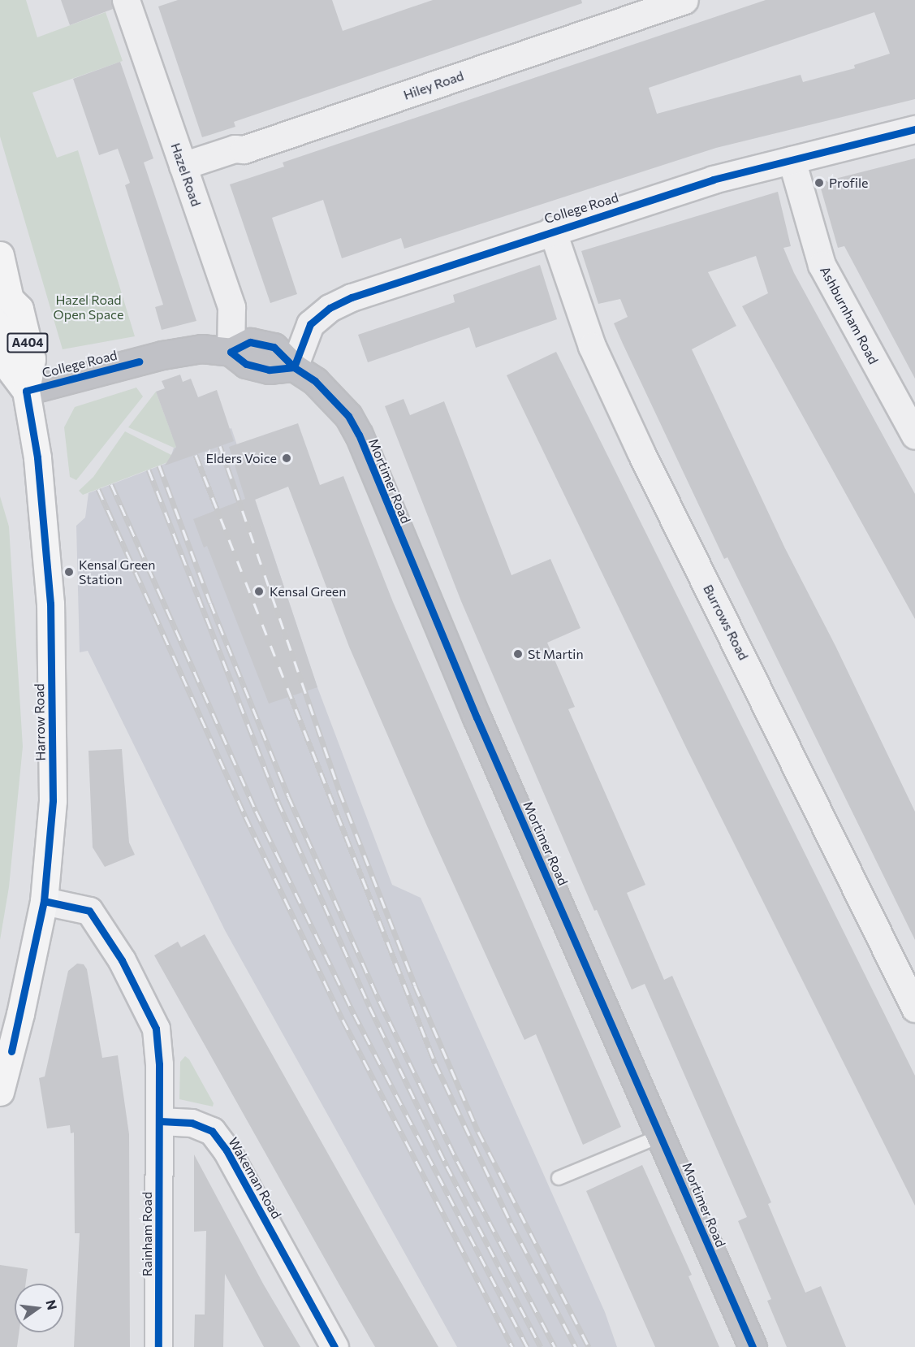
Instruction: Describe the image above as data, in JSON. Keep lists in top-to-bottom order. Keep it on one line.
{"streets":{"main road":["College Road","A404","Mortimer Road","Harrow Road"],"street":["Hiley Road","Hazel Road","Ashburnham Road","Burrows Road","Wakeman Road","Rainham Road"]},"crossings":[["Hiley Road","Hazel Road"],["Hazel Road","College Road"],["College Road","Ashburnham Road"],["College Road","Mortimer Road"],["College Road","Burrows Road"],["College Road","Harrow Road"],["A404","Harrow Road"],["Wakeman Road","Rainham Road"]],"parks":["Hazel Road Open Space"],"places":["Profile","Elders Voice","Kensal Green Station","Kensal Green","St Martin"],"north":"right"}
